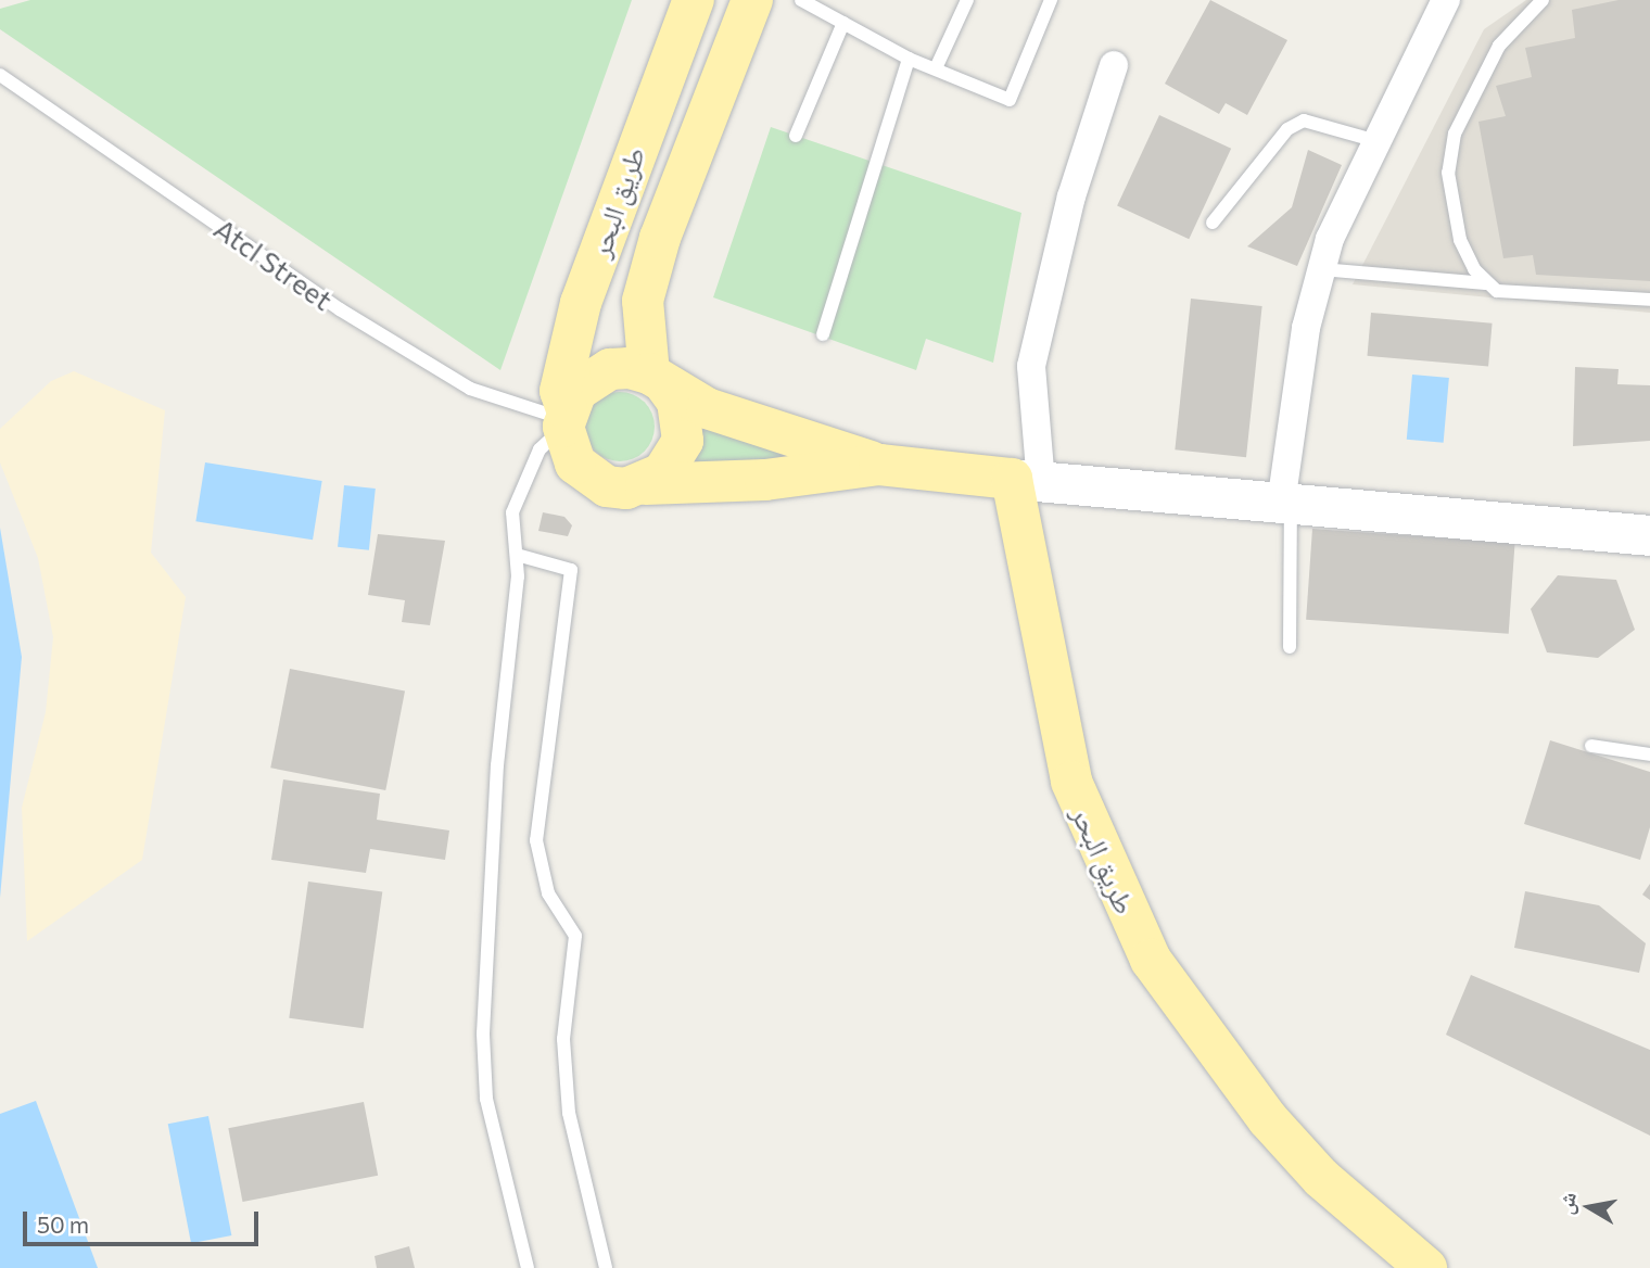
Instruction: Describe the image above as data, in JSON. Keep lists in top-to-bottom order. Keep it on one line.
{"streets":{"main road":["طريق البحر"],"lane":["Atcl Street"]},"crossings":[["طريق البحر","Atcl Street"]],"scale_bar":"50 m","north":"left"}
